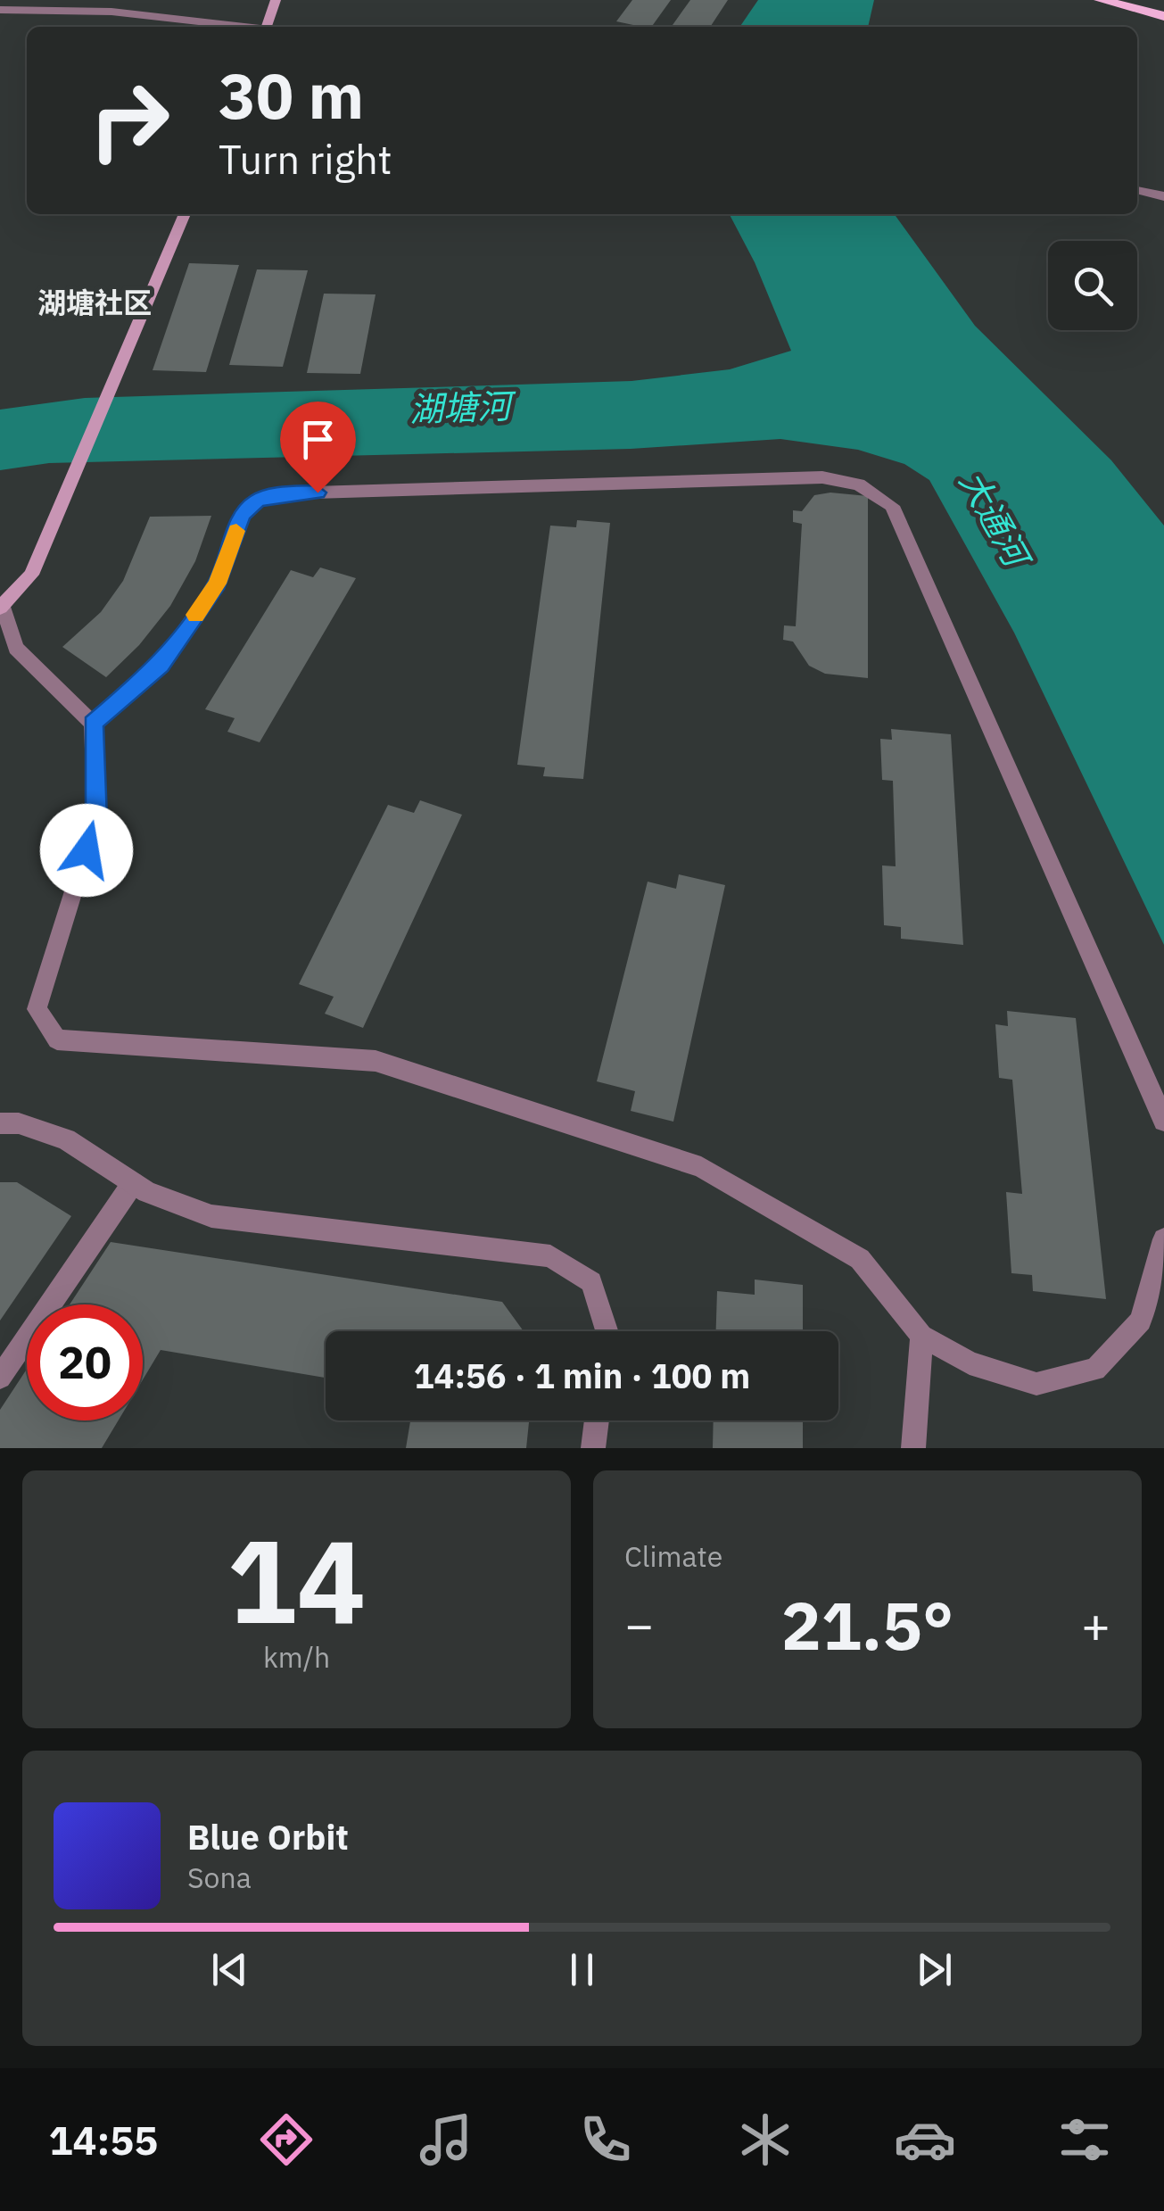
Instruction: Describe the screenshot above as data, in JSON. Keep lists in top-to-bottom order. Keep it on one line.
{"districts":["湖塘社区"],"water":["湖塘河","大通河"],"page":{"turn":["30 m","Turn right"],"limit":"20","trip":"14:56 · 1 min · 100 m","tile":[["14","km/h"],"Climate"],"heat":["−","21.5°","+"],"song":["Blue Orbit","Sona"],"tabs":"14:55"}}
